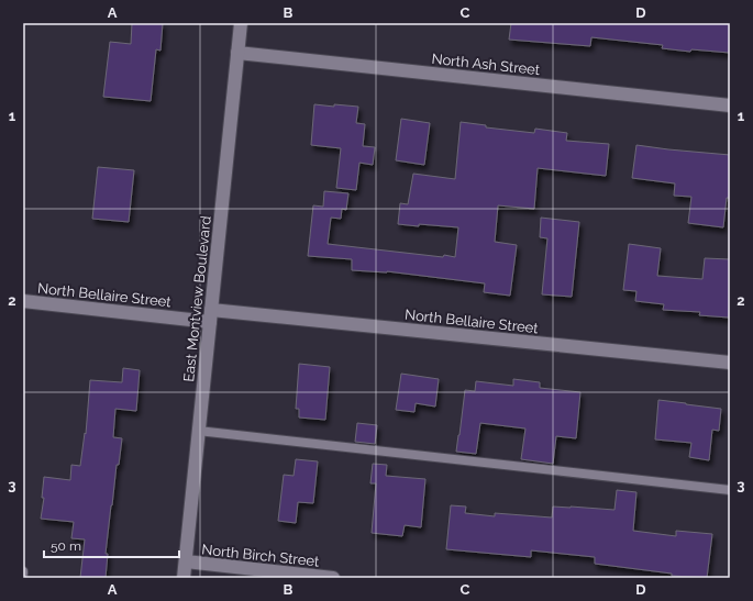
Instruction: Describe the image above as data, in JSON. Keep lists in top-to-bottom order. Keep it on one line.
{"streets":{"street":["North Ash Street","North Bellaire Street","East Montview Boulevard","North Birch Street"]},"crossings":[["North Ash Street","East Montview Boulevard"],["North Bellaire Street","East Montview Boulevard"],["East Montview Boulevard","North Birch Street"]],"scale_bar":"50 m","grid":{"columns":["A","B","C","D"],"rows":["1","2","3"]}}
